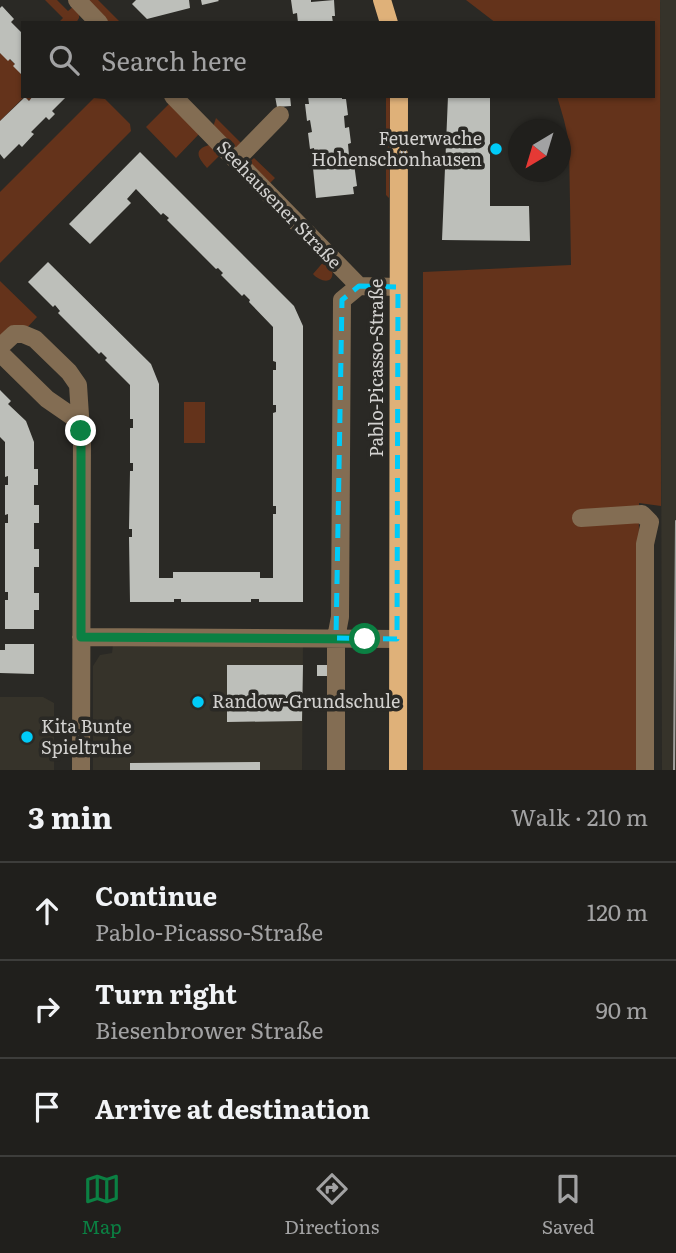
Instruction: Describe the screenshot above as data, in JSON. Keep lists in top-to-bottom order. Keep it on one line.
{"streets":{"main road":["Pablo-Picasso-Straße"],"street":["Seehausener Straße"]},"crossings":[["Seehausener Straße","Pablo-Picasso-Straße"]],"places":["Feuerwache Hohenschönhausen","Randow-Grundschule","Kita Bunte Spieltruhe"],"north":"bottom left","page":{"search":"Search here","heading":["3 min","Walk · 210 m"],"list":[["Continue","Pablo-Picasso-Straße","120 m"],["Turn right","Biesenbrower Straße","90 m"],"Arrive at destination"],"nav":["Map","Directions","Saved"]}}
